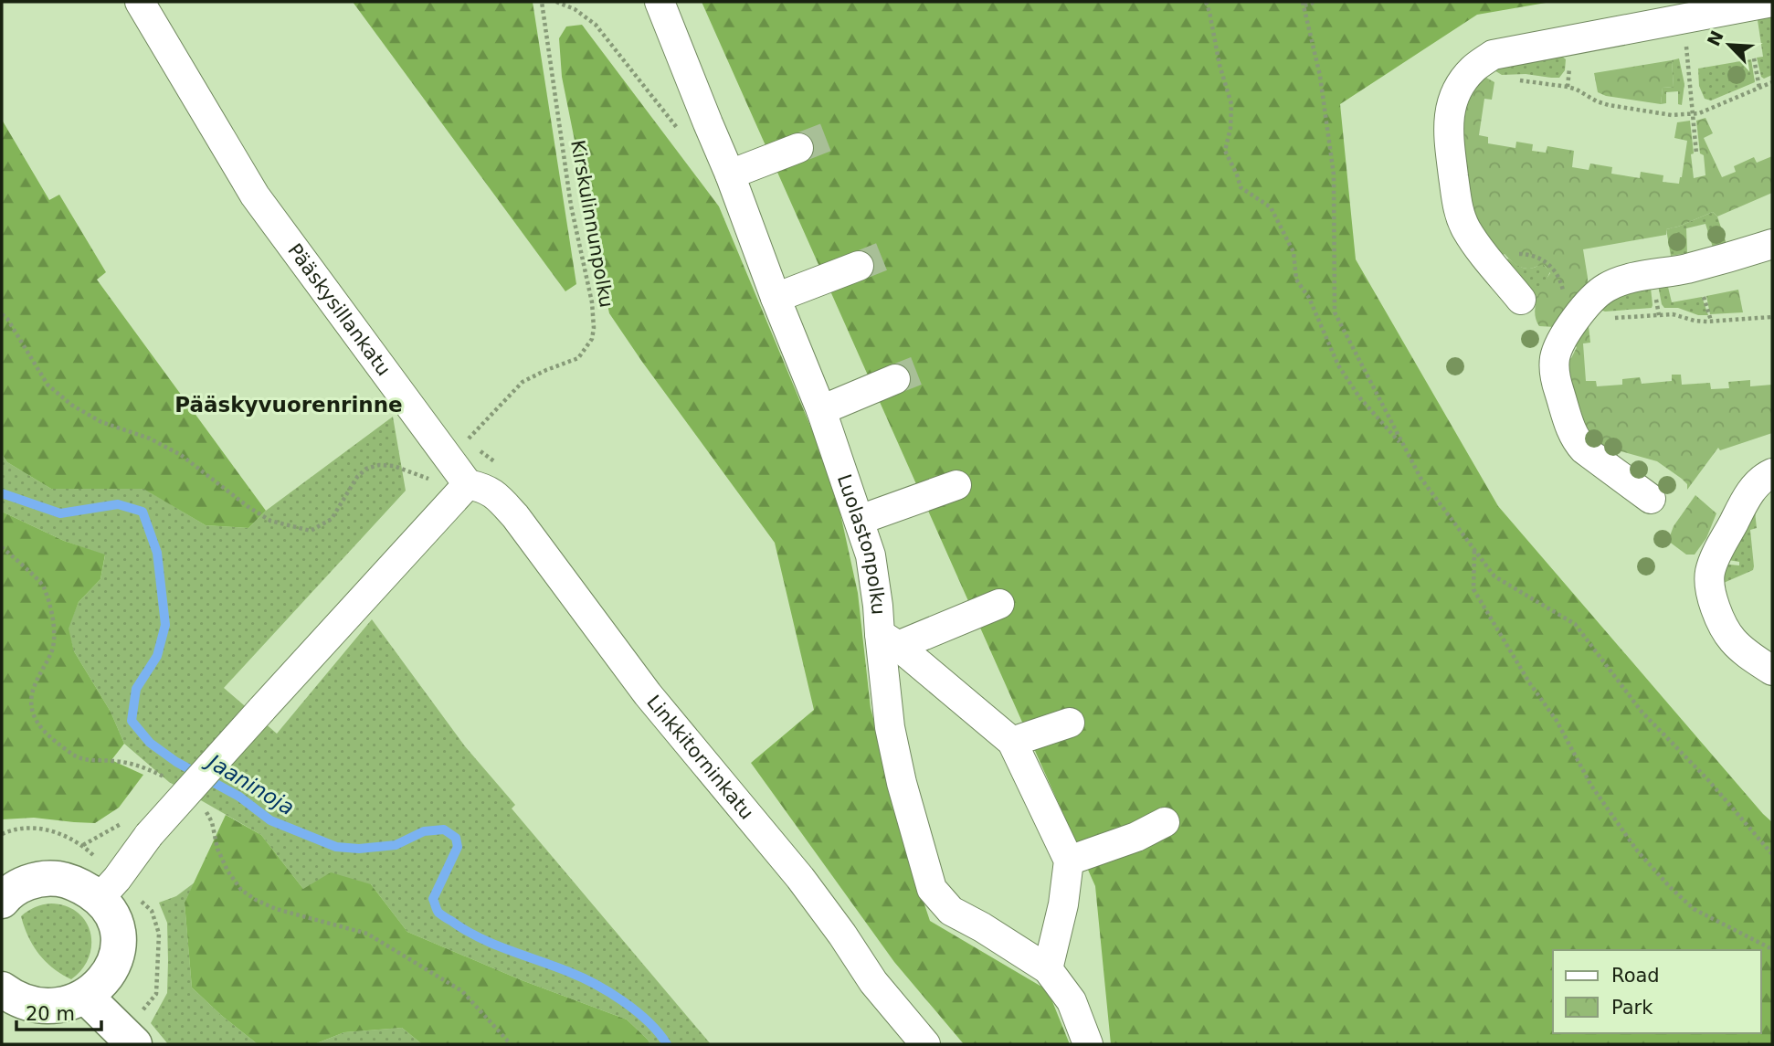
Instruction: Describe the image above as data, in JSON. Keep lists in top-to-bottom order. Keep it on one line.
{"streets":{"street":["Pääskysillankatu","Luolastonpolku","Linkkitorninkatu"],"path":["Kirskulinnunpolku"]},"crossings":[["Kirskulinnunpolku","Pääskysillankatu"],["Pääskysillankatu","Linkkitorninkatu"]],"districts":["Pääskyvuorenrinne"],"water":["Jaaninoja"],"legend":["Road","Park"],"scale_bar":"20 m","north":"top left"}
